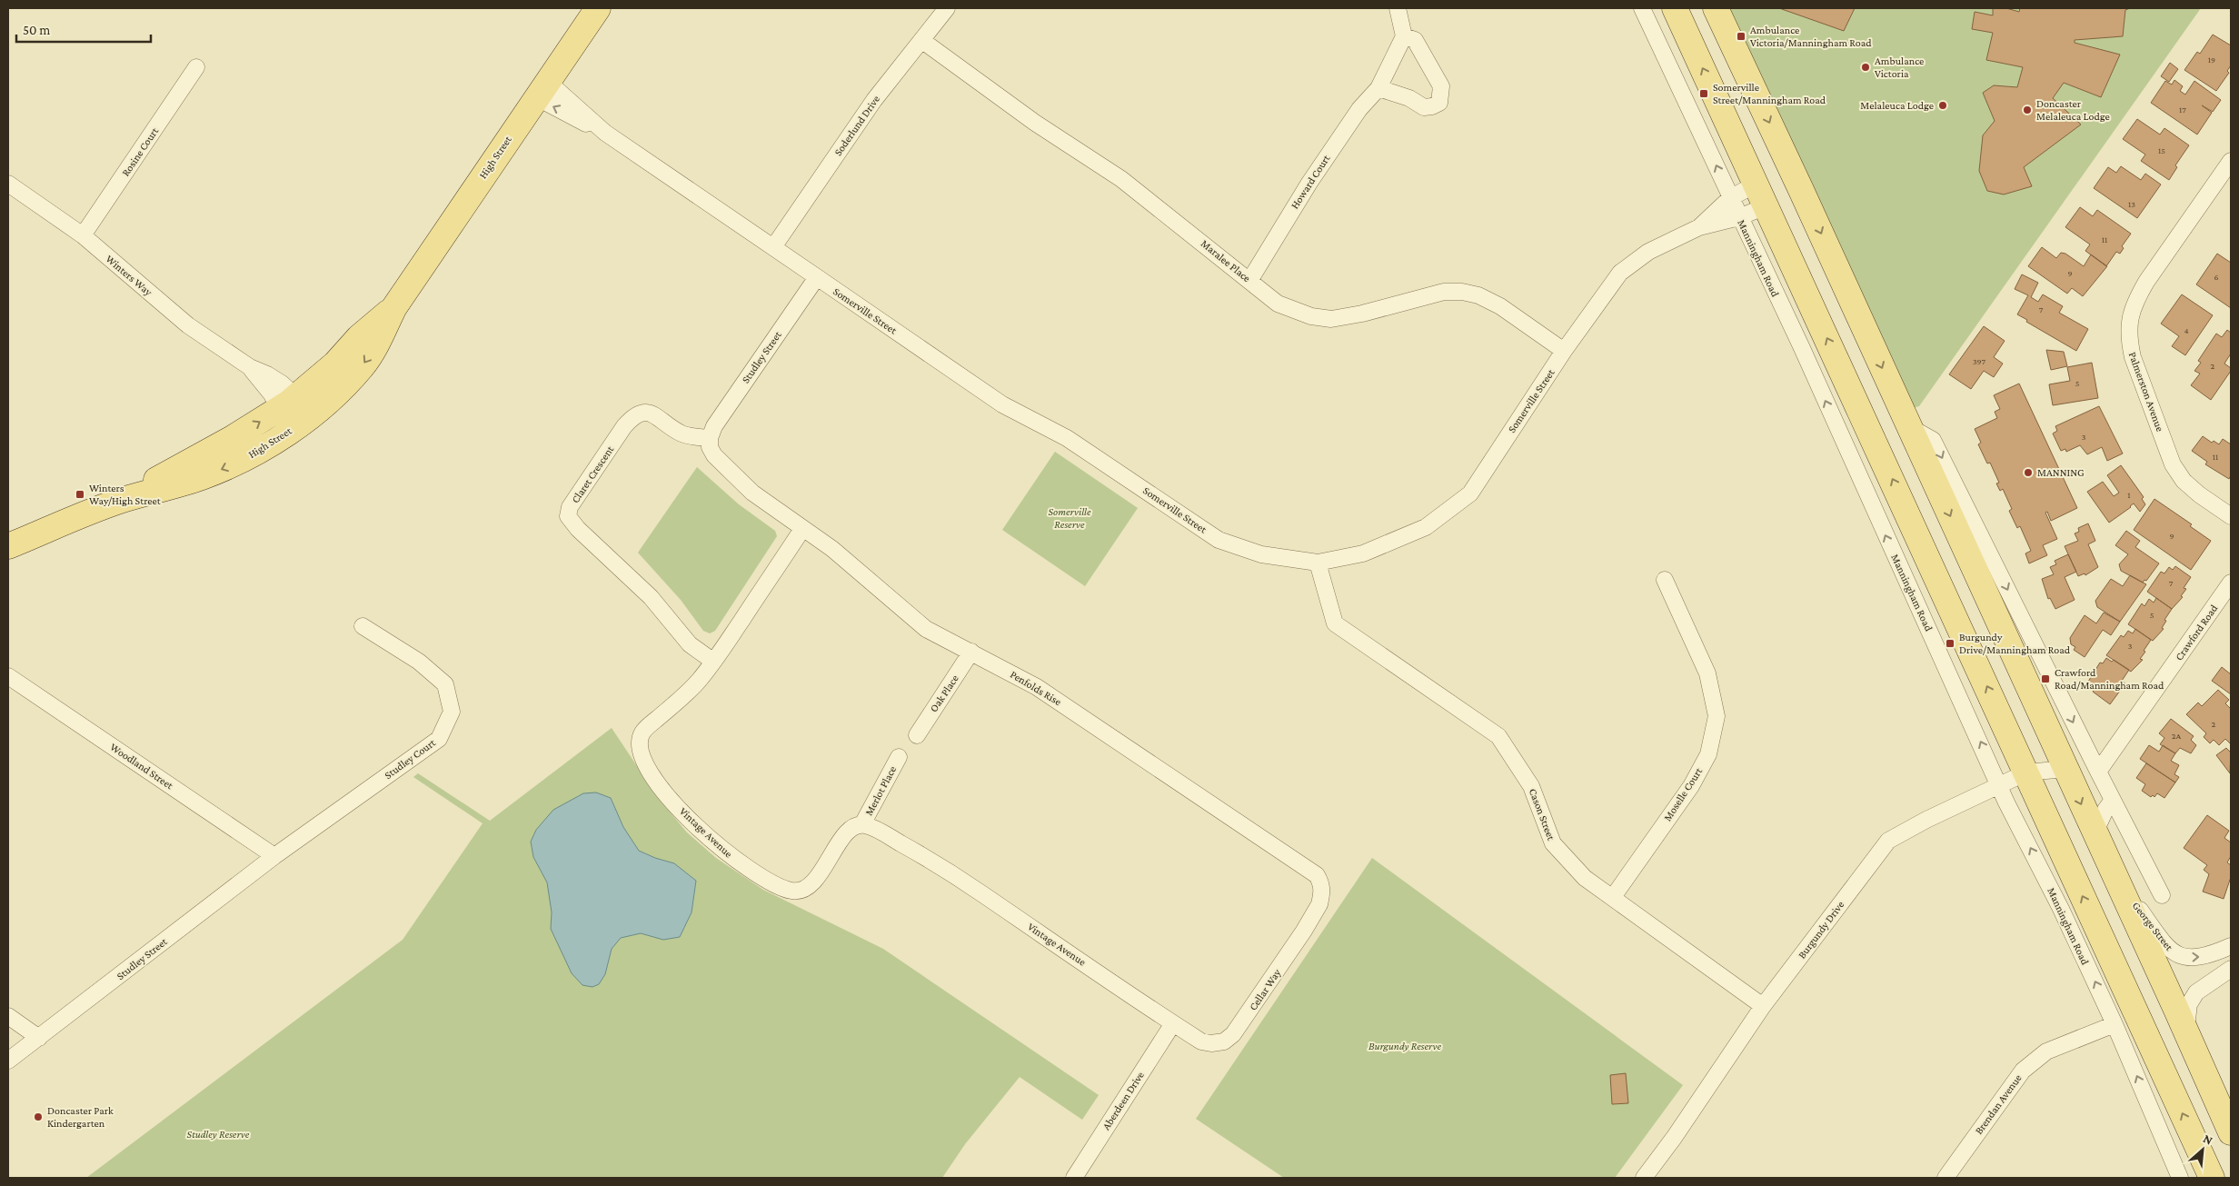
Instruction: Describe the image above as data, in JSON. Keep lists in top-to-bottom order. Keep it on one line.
{"streets":{"main road":["High Street"],"street":["Soderlund Drive","Rosine Court","Howard Court","Manningham Road","Maralee Place","Winters Way","Somerville Street","Studley Street","Palmerston Avenue","Claret Crescent","Crawford Road","Penfolds Rise","Oak Place","Studley Court","Woodland Street","Merlot Place","Moselle Court","Cason Street","Vintage Avenue","George Street","Burgundy Drive","Cellar Way","Aberdeen Drive","Brendan Avenue"]},"crossings":[["Soderlund Drive","Maralee Place"],["Soderlund Drive","Somerville Street"],["Rosine Court","Winters Way"],["High Street","Winters Way"],["High Street","Somerville Street"],["Howard Court","Maralee Place"],["Manningham Road","Somerville Street"],["Manningham Road","Burgundy Drive"],["Manningham Road","Brendan Avenue"],["Maralee Place","Somerville Street"],["Somerville Street","Studley Street"],["Somerville Street","Cason Street"],["Studley Street","Claret Crescent"],["Studley Street","Penfolds Rise"],["Studley Street","Studley Court"],["Studley Street","Woodland Street"],["Claret Crescent","Penfolds Rise"],["Claret Crescent","Vintage Avenue"],["Penfolds Rise","Oak Place"],["Penfolds Rise","Vintage Avenue"],["Penfolds Rise","Cellar Way"],["Studley Court","Woodland Street"],["Merlot Place","Vintage Avenue"],["Moselle Court","Cason Street"],["Cason Street","Burgundy Drive"],["Vintage Avenue","Cellar Way"],["Vintage Avenue","Aberdeen Drive"],["Cellar Way","Aberdeen Drive"]],"one_way":["George Street"],"parks":["Somerville Reserve","Burgundy Reserve","Studley Reserve"],"places":{"transit":["Ambulance Victoria/Manningham Road","Somerville Street/Manningham Road","Winters Way/High Street","Burgundy Drive/Manningham Road","Crawford Road/Manningham Road"],"other":["Ambulance Victoria","Melaleuca Lodge","Doncaster Melaleuca Lodge","MANNING","Doncaster Park Kindergarten"]},"house_numbers":["19","17","15","13","11","9","6","7","4","397","2","5","3","11","1","9","7","5","3","2","2A"],"scale_bar":"50 m","north":"top right"}
